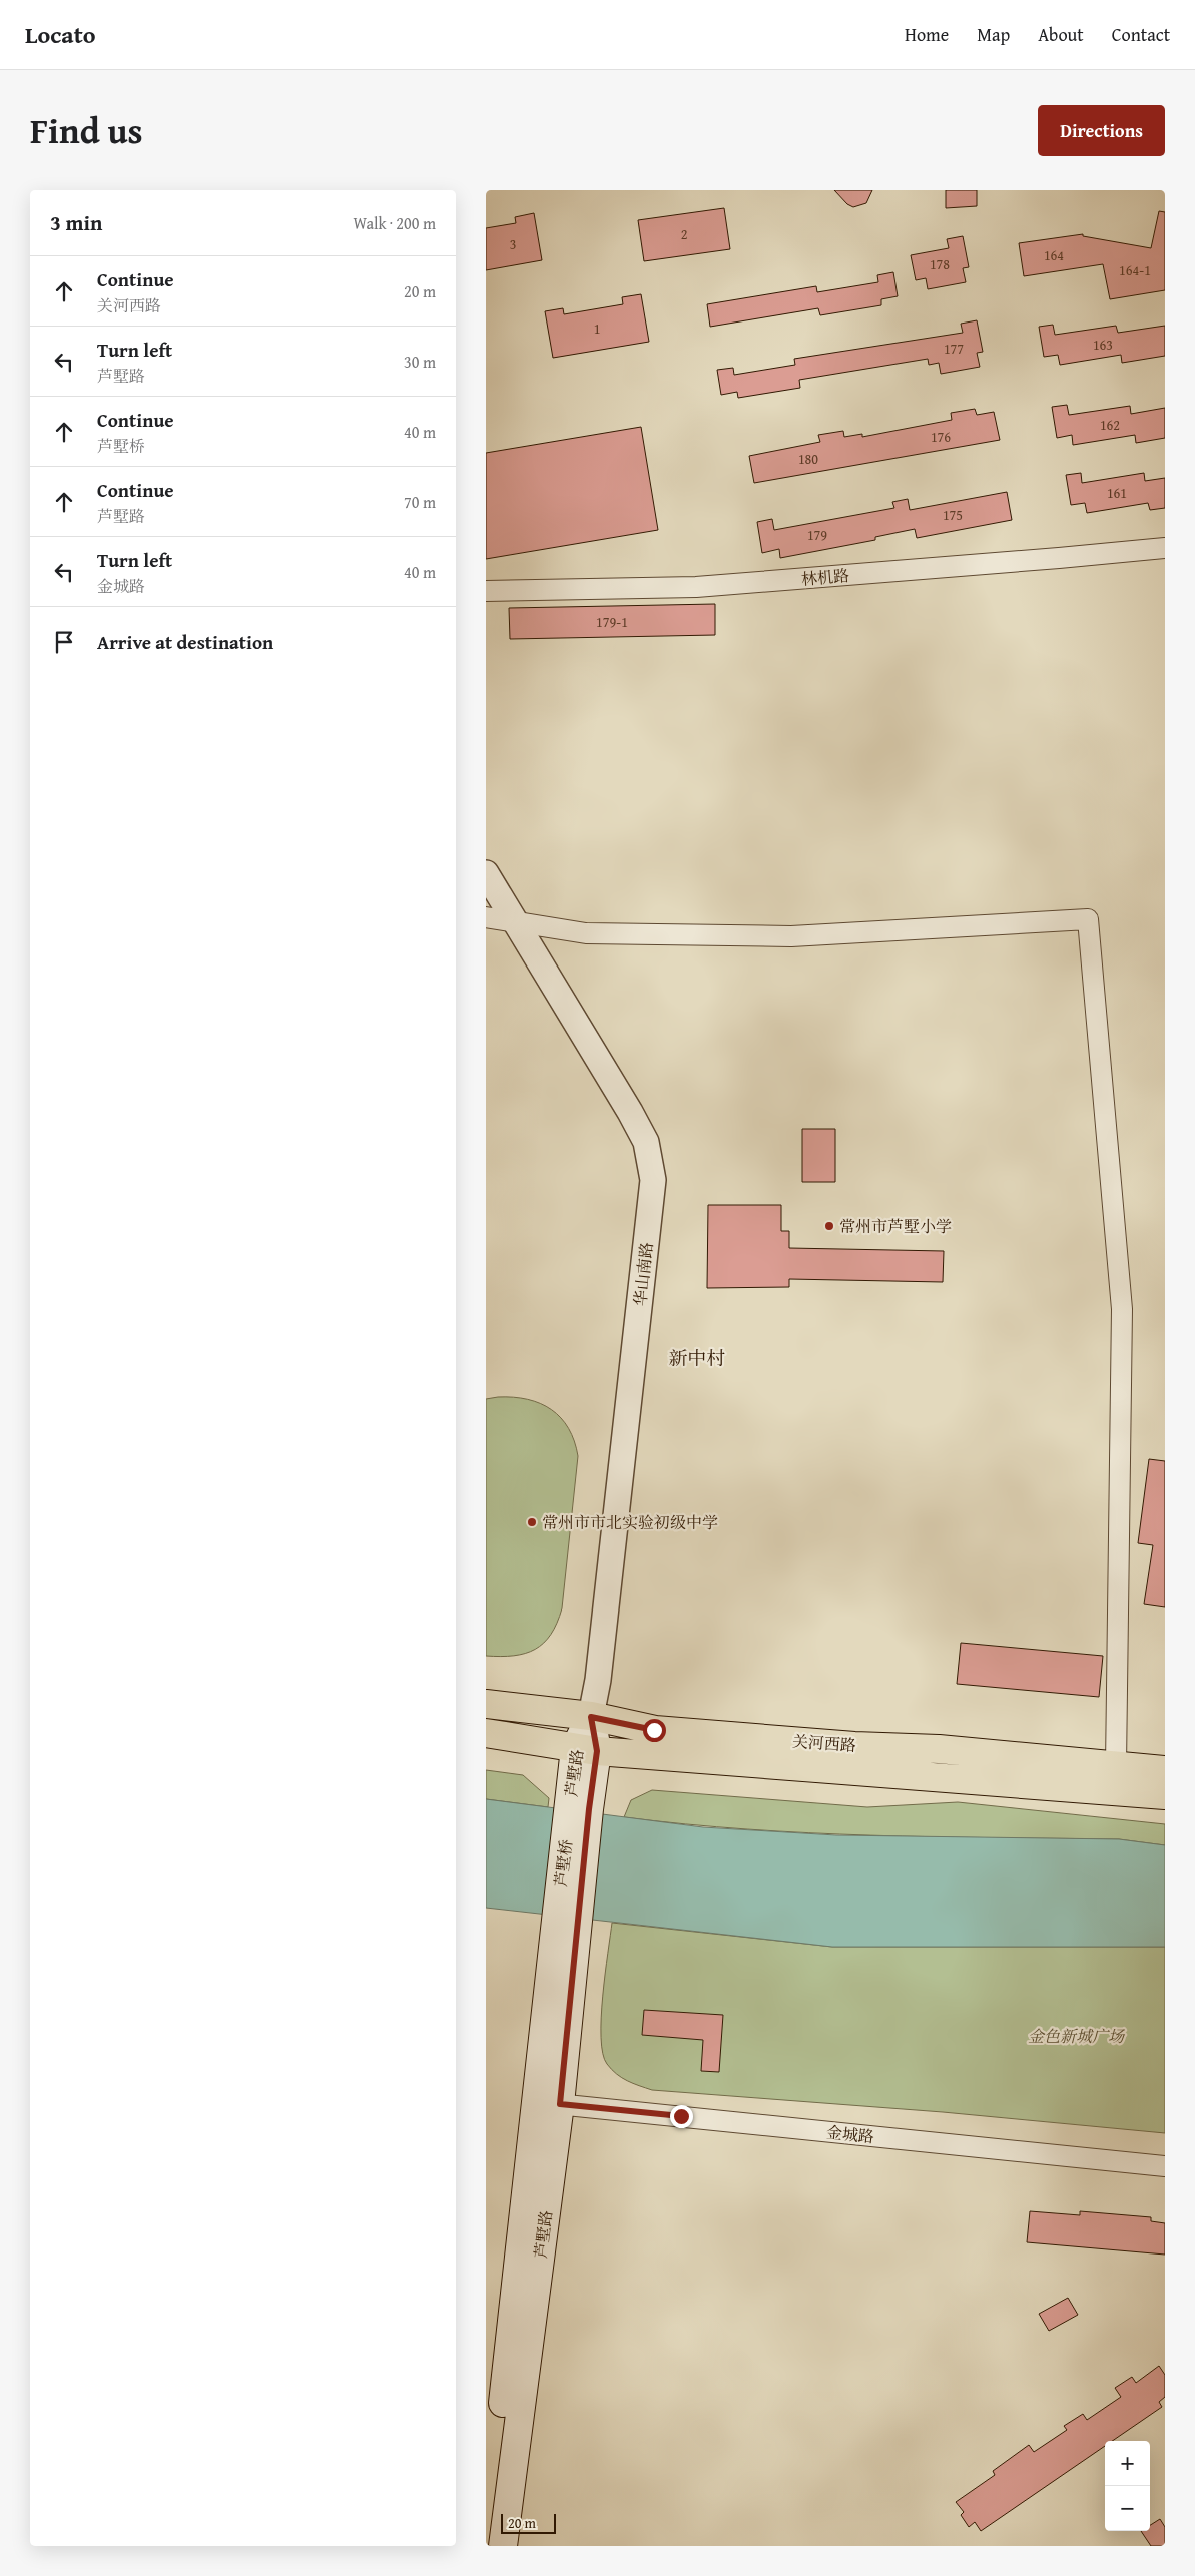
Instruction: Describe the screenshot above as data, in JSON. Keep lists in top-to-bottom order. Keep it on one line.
{"streets":{"main road":["关河西路","芦墅路","芦墅桥"],"street":["林机路","华山南路","金城路"]},"crossings":[["华山南路","关河西路"],["华山南路","芦墅路"],["关河西路","芦墅路"],["芦墅路","芦墅桥"],["芦墅路","金城路"]],"districts":["新中村"],"parks":["金色新城广场"],"places":["常州市芦墅小学","常州市市北实验初级中学"],"house_numbers":["2","3","164","178","164-1","1","163","177","162","176","180","161","175","179","179-1"],"scale_bar":"20 m","page":{"header":"Locato","nav":["Home","Map","About","Contact"],"title":"Find us","buttons":"Directions","heading":["3 min","Walk · 200 m"],"list":[["Continue","关河西路","20 m"],["Turn left","芦墅路","30 m"],["Continue","芦墅桥","40 m"],["Continue","芦墅路","70 m"],["Turn left","金城路","40 m"],"Arrive at destination"],"map_buttons":["+","−"],"scale":"20 m"}}
